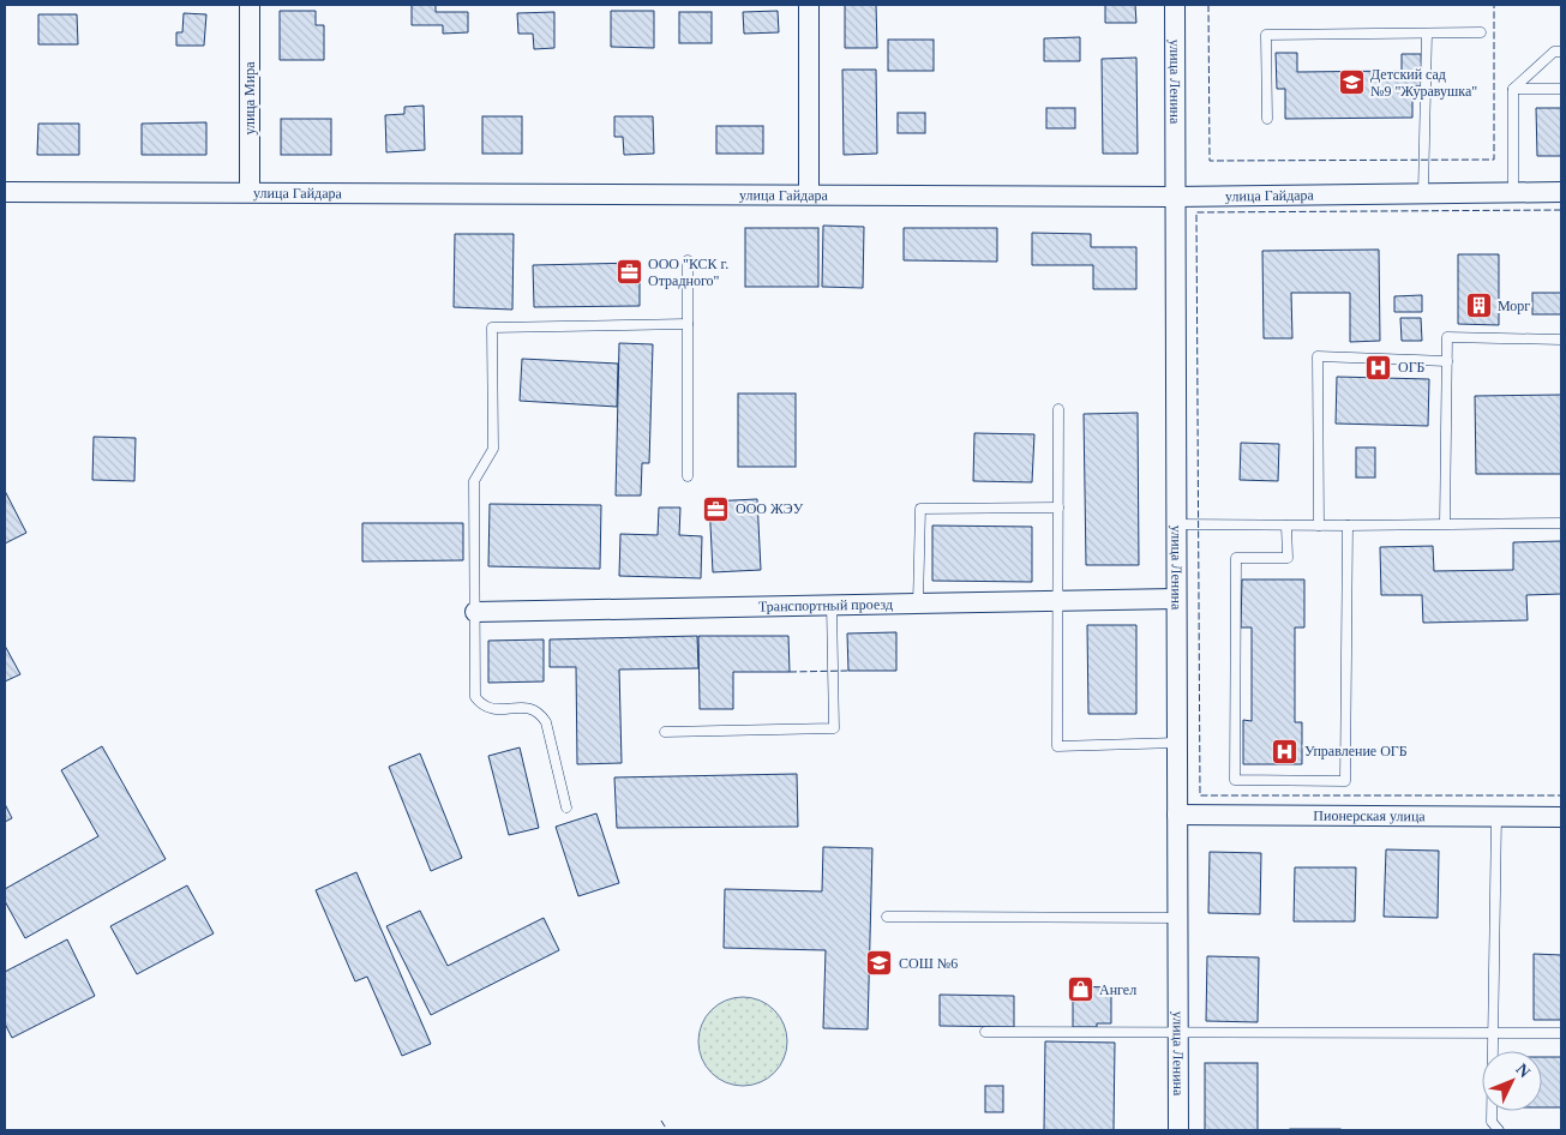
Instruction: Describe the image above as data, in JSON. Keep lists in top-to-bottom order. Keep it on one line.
{"streets":{"street":["улица Ленина","улица Мира","улица Гайдара","Транспортный проезд","Пионерская улица"]},"crossings":[["улица Ленина","улица Гайдара"],["улица Ленина","Транспортный проезд"],["улица Ленина","Пионерская улица"],["улица Мира","улица Гайдара"]],"places":{"school or university":["Детский сад №9 \"Журавушка\"","СОШ №6"],"office":["ООО \"КСК г. Отрадного\"","ООО ЖЭУ"],"building":["Морг"],"hospital":["ОГБ","Управление ОГБ"],"shop":["Ангел"]},"north":"top right"}
